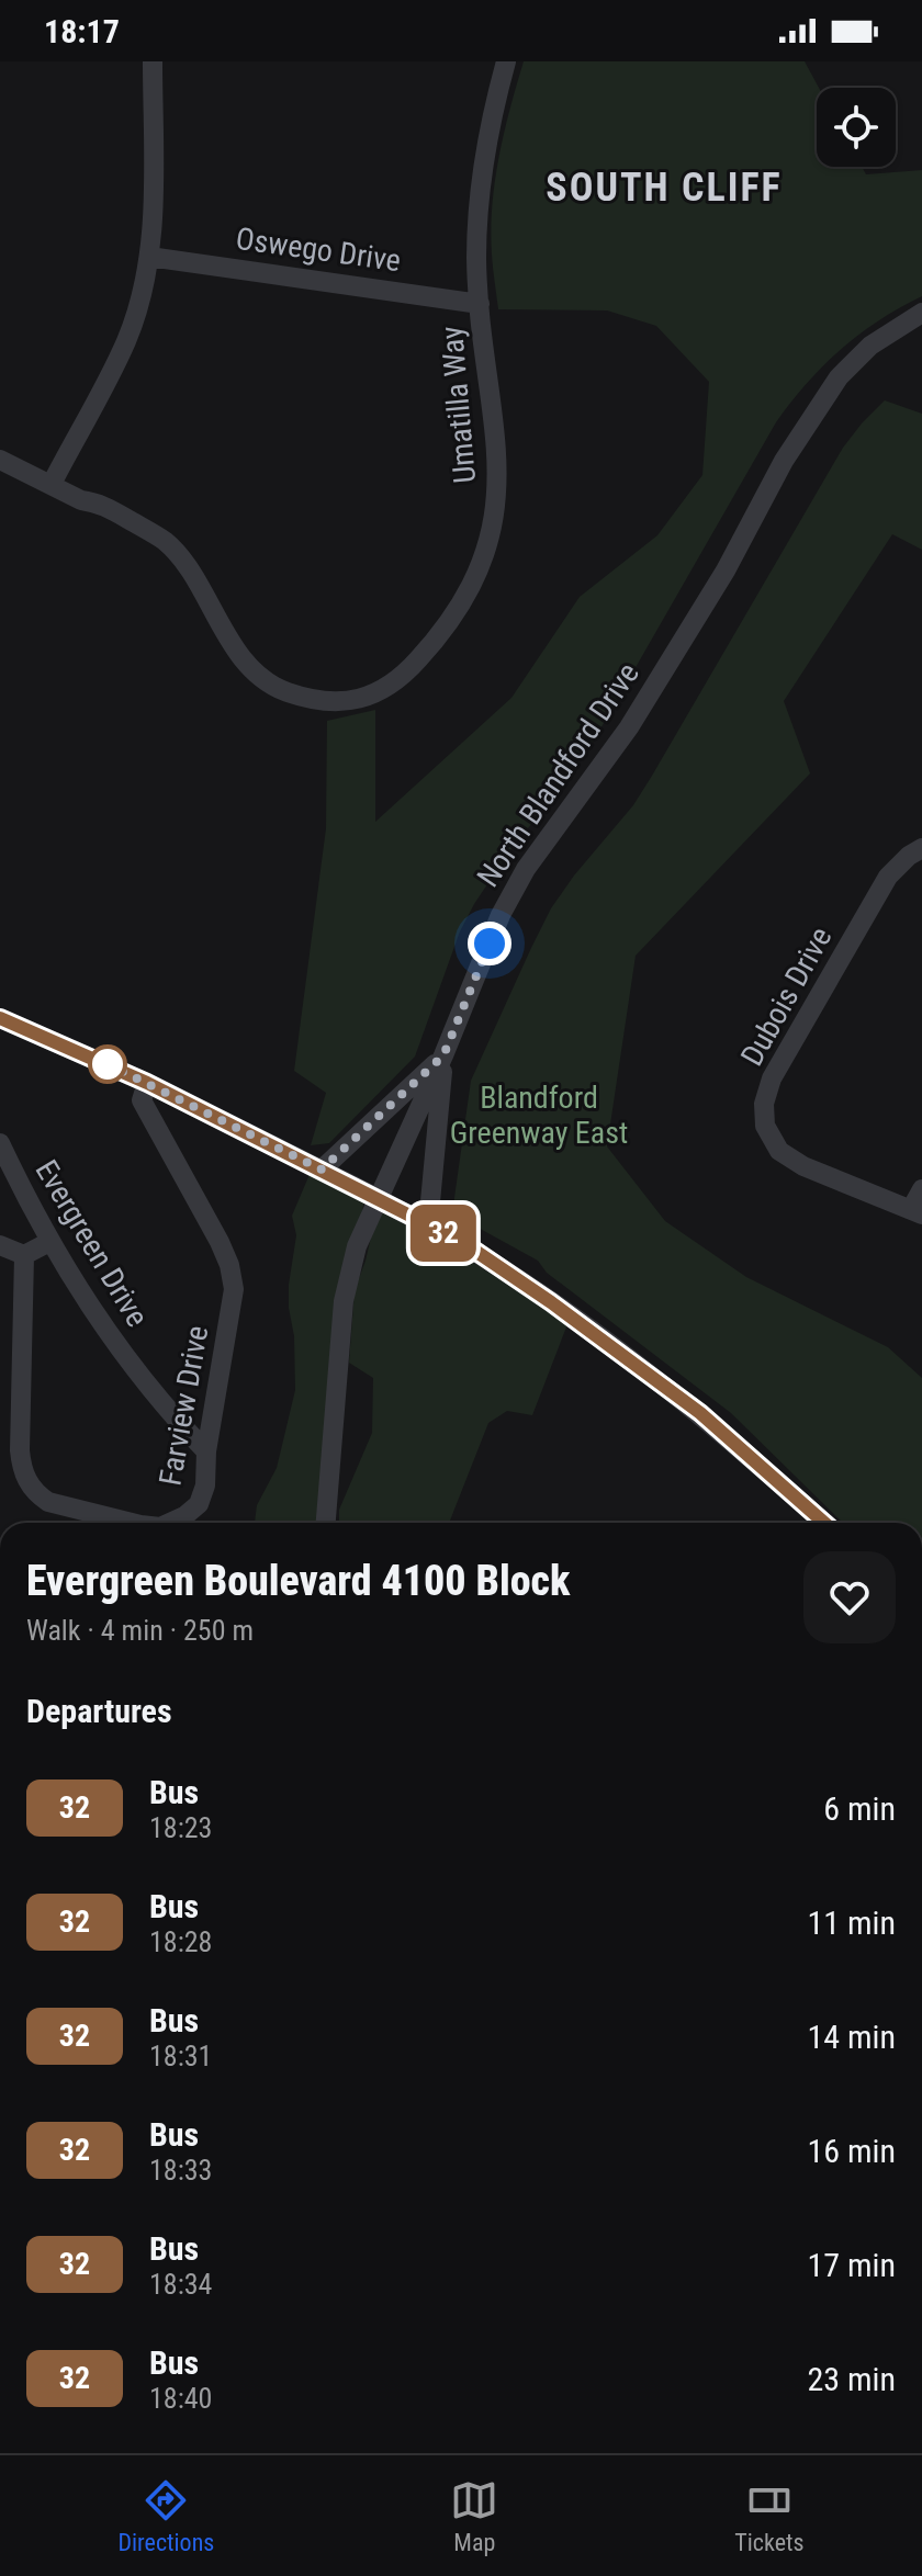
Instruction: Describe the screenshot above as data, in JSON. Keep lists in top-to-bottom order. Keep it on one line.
{"streets":{"street":["Oswego Drive","Umatilla Way","North Blandford Drive","Dubois Drive","Evergreen Drive","Farview Drive"]},"crossings":[["Oswego Drive","Umatilla Way"],["Evergreen Drive","Farview Drive"]],"districts":["SOUTH CLIFF"],"parks":["Blandford Greenway East"],"lines":["bus line 32"],"page":{"status":"18:17","on_map":"32","heading":[["Evergreen Boulevard 4100 Block","Walk · 4 min · 250 m"],"Departures"],"list":[{"mark":"32","name":"Bus","note":"18:23","value":"6 min"},{"mark":"32","name":"Bus","note":"18:28","value":"11 min"},{"mark":"32","name":"Bus","note":"18:31","value":"14 min"},{"mark":"32","name":"Bus","note":"18:33","value":"16 min"},{"mark":"32","name":"Bus","note":"18:34","value":"17 min"},{"mark":"32","name":"Bus","note":"18:40","value":"23 min"}],"tabs":["Directions","Map","Tickets"]}}
